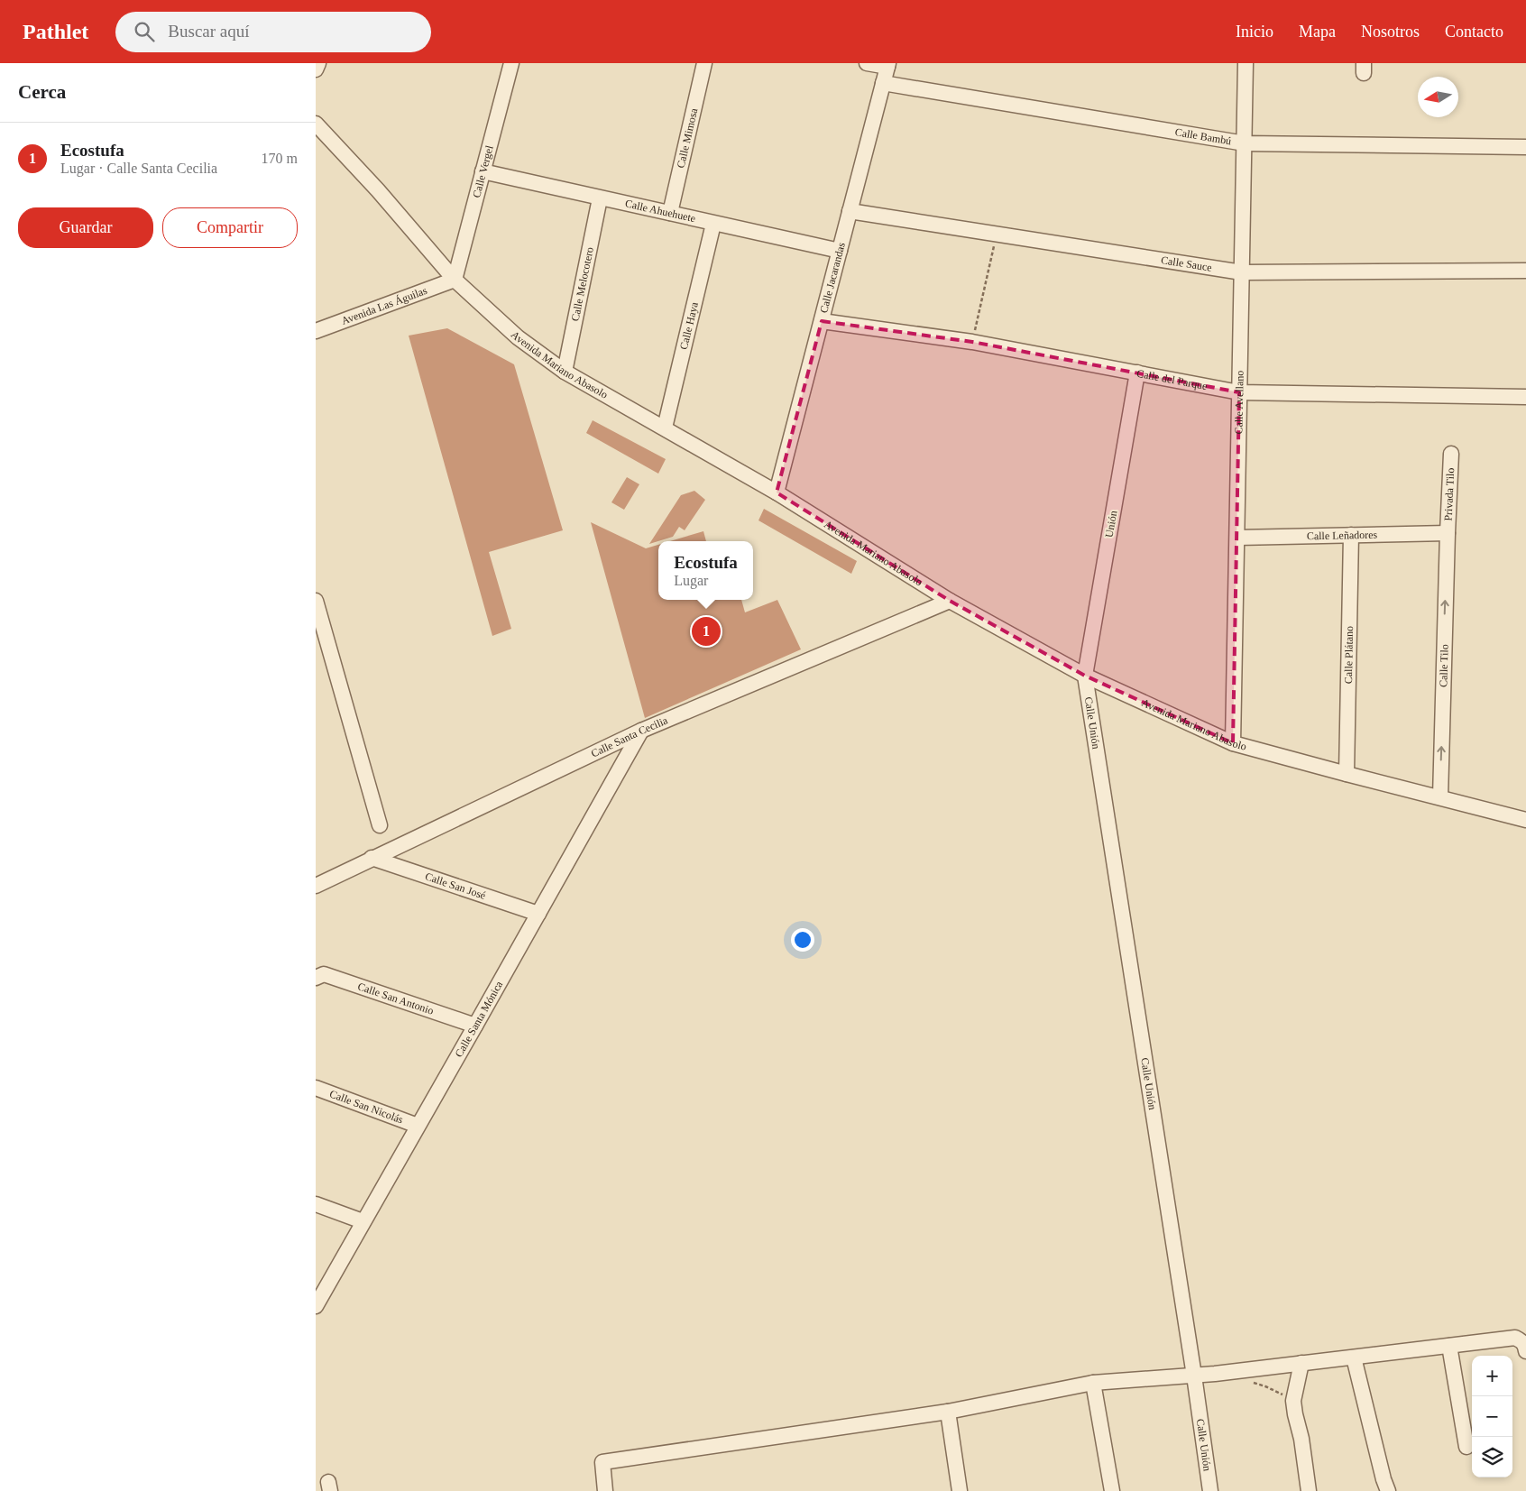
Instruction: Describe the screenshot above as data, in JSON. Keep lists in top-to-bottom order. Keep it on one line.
{"streets":{"street":["Calle Bambú","Calle Mimosa","Calle Vergel","Calle Ahuehuete","Calle Sauce","Calle Jacarandas","Calle Melocotero","Avenida Las Águilas","Calle Haya","Avenida Mariano Abasolo","Calle del Parque","Calle Avellano","Privada Tilo","Unión","Calle Leñadores","Calle Plátano","Calle Tilo","Calle Unión","Calle Santa Cecilia","Calle San José","Calle San Antonio","Calle Santa Mónica","Calle San Nicolás"]},"crossings":[["Calle Bambú","Calle Jacarandas"],["Calle Bambú","Calle Avellano"],["Calle Mimosa","Calle Ahuehuete"],["Calle Vergel","Calle Ahuehuete"],["Calle Vergel","Avenida Las Águilas"],["Calle Vergel","Avenida Mariano Abasolo"],["Calle Ahuehuete","Calle Jacarandas"],["Calle Ahuehuete","Calle Melocotero"],["Calle Ahuehuete","Calle Haya"],["Calle Sauce","Calle Jacarandas"],["Calle Sauce","Calle Avellano"],["Calle Jacarandas","Avenida Mariano Abasolo"],["Calle Jacarandas","Calle del Parque"],["Calle Melocotero","Avenida Mariano Abasolo"],["Avenida Las Águilas","Avenida Mariano Abasolo"],["Calle Haya","Avenida Mariano Abasolo"],["Avenida Mariano Abasolo","Calle Avellano"],["Avenida Mariano Abasolo","Unión"],["Avenida Mariano Abasolo","Calle Plátano"],["Avenida Mariano Abasolo","Calle Tilo"],["Avenida Mariano Abasolo","Calle Unión"],["Avenida Mariano Abasolo","Calle Santa Cecilia"],["Calle del Parque","Calle Avellano"],["Calle del Parque","Unión"],["Calle Avellano","Calle Leñadores"],["Privada Tilo","Calle Leñadores"],["Privada Tilo","Calle Tilo"],["Unión","Calle Unión"],["Calle Leñadores","Calle Plátano"],["Calle Leñadores","Calle Tilo"],["Calle Santa Cecilia","Calle San José"],["Calle Santa Cecilia","Calle Santa Mónica"],["Calle San José","Calle Santa Mónica"],["Calle San Antonio","Calle Santa Mónica"],["Calle Santa Mónica","Calle San Nicolás"]],"one_way":["Calle Tilo"],"north":"left","page":{"header":"Pathlet","search":"Buscar aquí","nav":["Inicio","Mapa","Nosotros","Contacto"],"heading":"Cerca","list":[{"mark":"1","name":"Ecostufa","note":"Lugar · Calle Santa Cecilia","value":"170 m"}],"buttons":["Guardar","Compartir"],"popup":["Ecostufa","Lugar"],"pins":"1","map_buttons":["+","−"]}}
